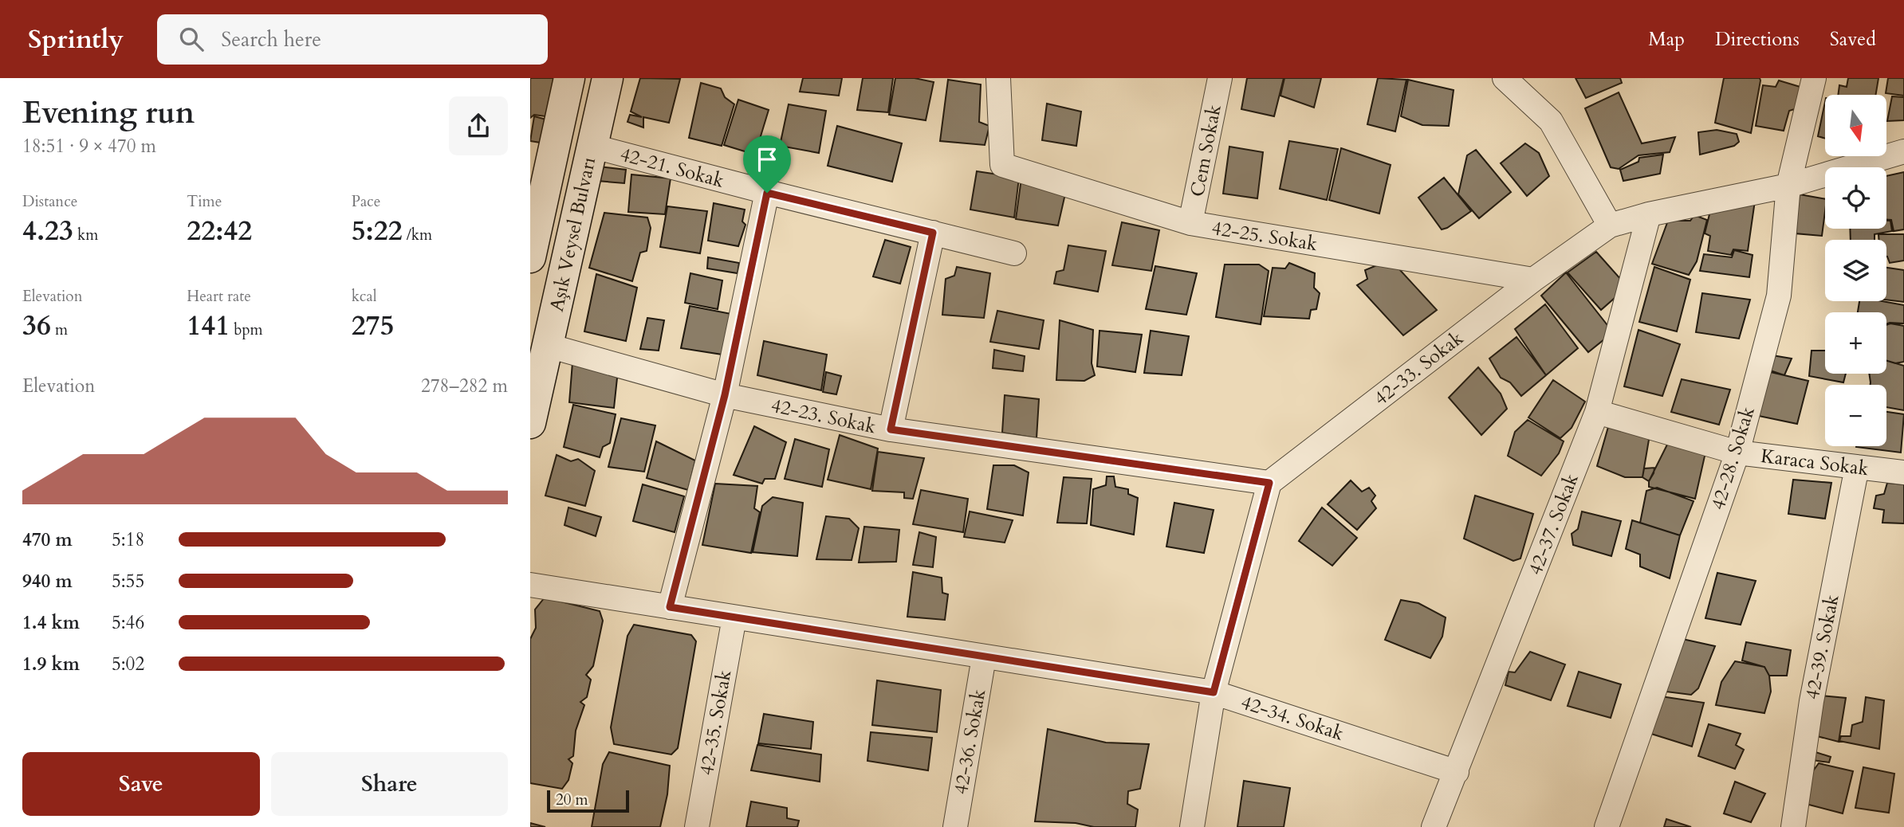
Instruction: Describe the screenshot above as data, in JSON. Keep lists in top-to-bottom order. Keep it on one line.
{"streets":{"main road":["Aşık Veysel Bulvarı"],"street":["Cem Sokak","42-21. Sokak","42-25. Sokak","42-33. Sokak","42-23. Sokak","42-28. Sokak","Karaca Sokak","42-37. Sokak","42-39. Sokak","42-34. Sokak","42-35. Sokak","42-36. Sokak"]},"crossings":[["Cem Sokak","42-25. Sokak"],["42-21. Sokak","Aşık Veysel Bulvarı"],["Aşık Veysel Bulvarı","42-23. Sokak"],["42-25. Sokak","42-33. Sokak"],["42-33. Sokak","42-23. Sokak"],["42-33. Sokak","42-28. Sokak"],["42-33. Sokak","42-37. Sokak"],["42-28. Sokak","Karaca Sokak"],["Karaca Sokak","42-37. Sokak"],["Karaca Sokak","42-39. Sokak"],["42-37. Sokak","42-34. Sokak"],["42-34. Sokak","42-35. Sokak"],["42-34. Sokak","42-36. Sokak"]],"scale_bar":"20 m","north":"bottom","page":{"header":"Sprintly","search":"Search here","nav":["Map","Directions","Saved"],"heading":["Evening run","18:51 · 9 × 470 m"],"map_buttons":["+","−"],"stats":[["Distance","4.23 km"],["Time","22:42"],["Pace","5:22 /km"],["Elevation","36 m"],["Heart rate","141 bpm"],["kcal","275"]],"chart":["Elevation","278–282 m"],"list":[{"name":"470 m","note":"5:18"},{"name":"940 m","note":"5:55"},{"name":"1.4 km","note":"5:46"},{"name":"1.9 km","note":"5:02"}],"buttons":["Save","Share"],"scale":"20 m"}}
